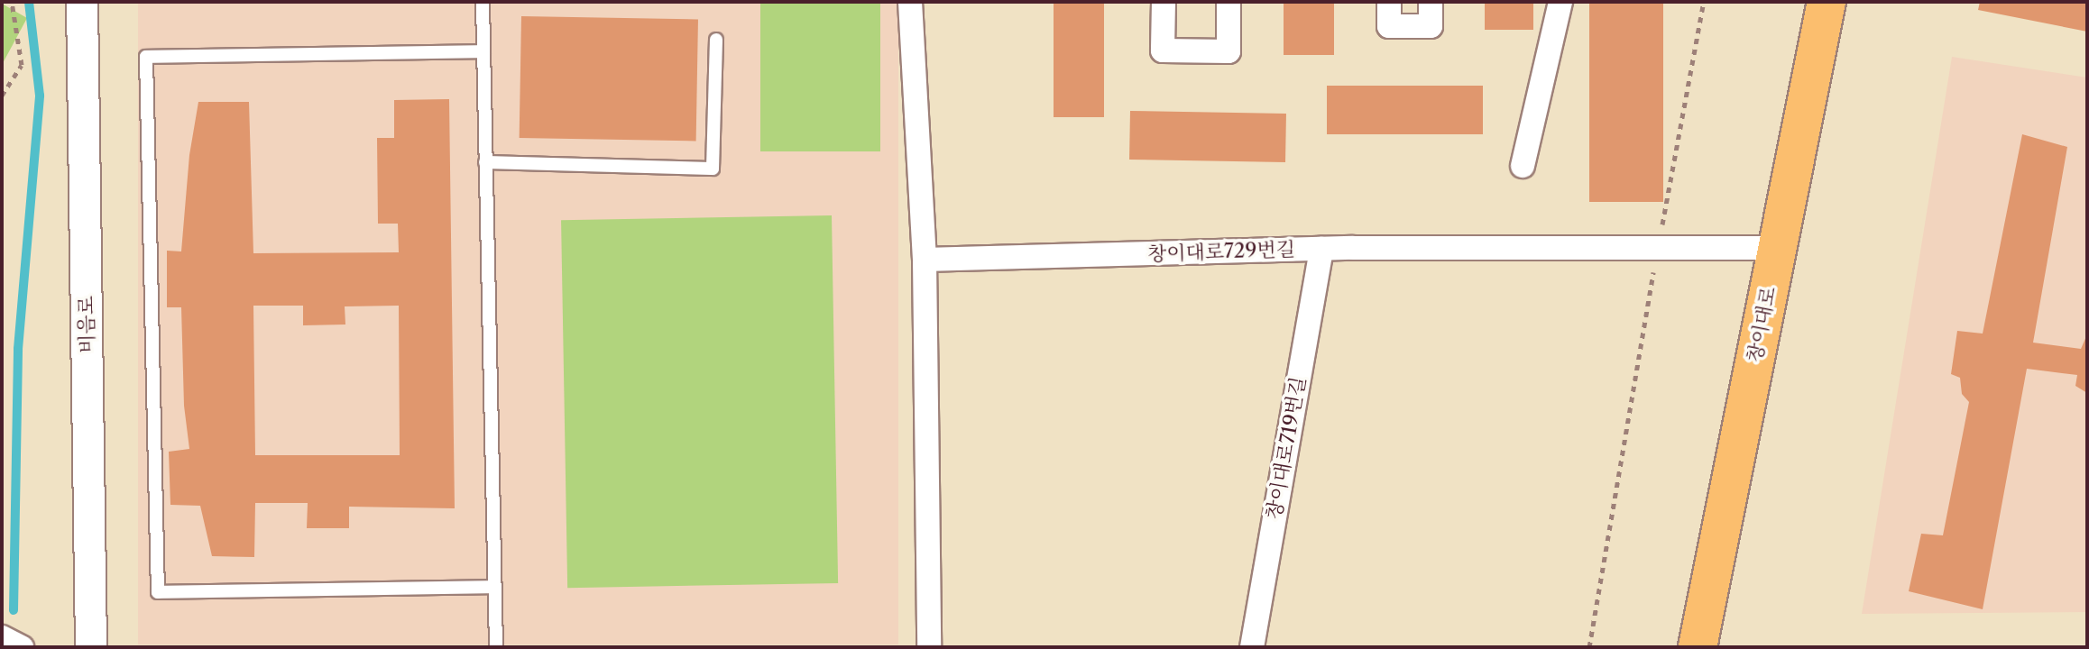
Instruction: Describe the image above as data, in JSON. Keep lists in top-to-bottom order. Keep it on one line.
{"streets":{"main road":["창이대로"],"street":["창이대로729번길","비음로","창이대로719번길"]},"crossings":[["창이대로729번길","창이대로"],["창이대로729번길","창이대로719번길"]]}
